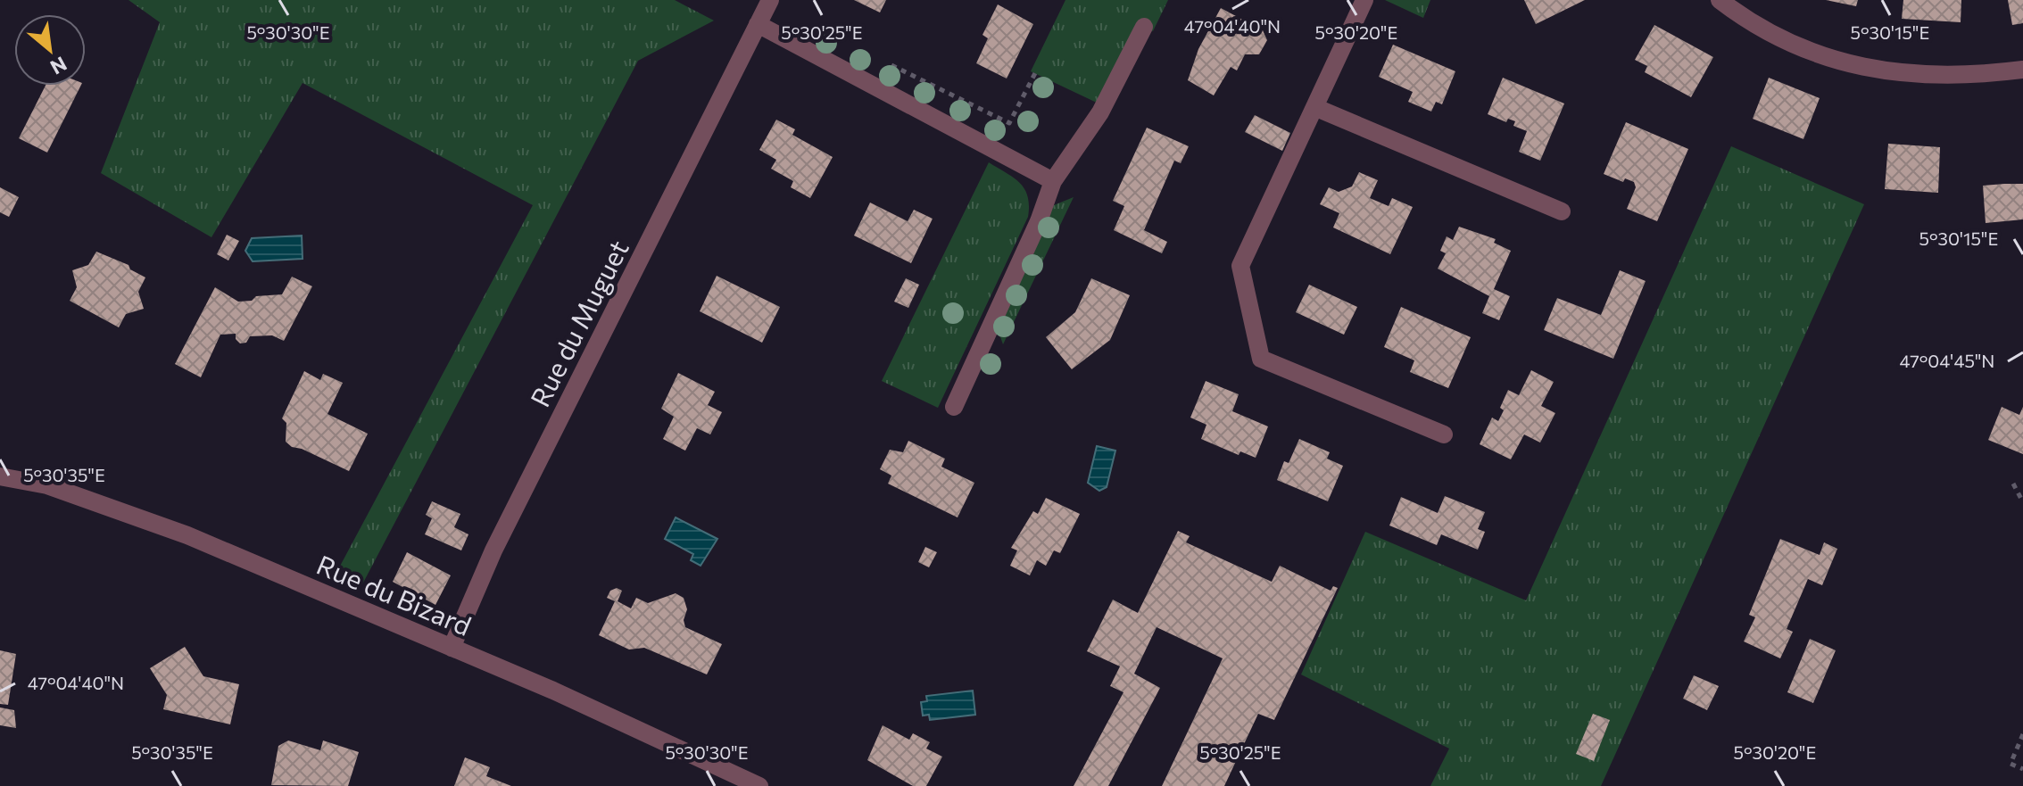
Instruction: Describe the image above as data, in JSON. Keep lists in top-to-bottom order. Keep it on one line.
{"streets":{"street":["Rue du Muguet","Rue du Bizard"]},"crossings":[["Rue du Muguet","Rue du Bizard"]],"north":"bottom right","coordinates":["47°04'40\"N","5°30'15\"E","5°30'30\"E","5°30'25\"E","5°30'20\"E","47°04'45\"N","5°30'35\"E"]}
